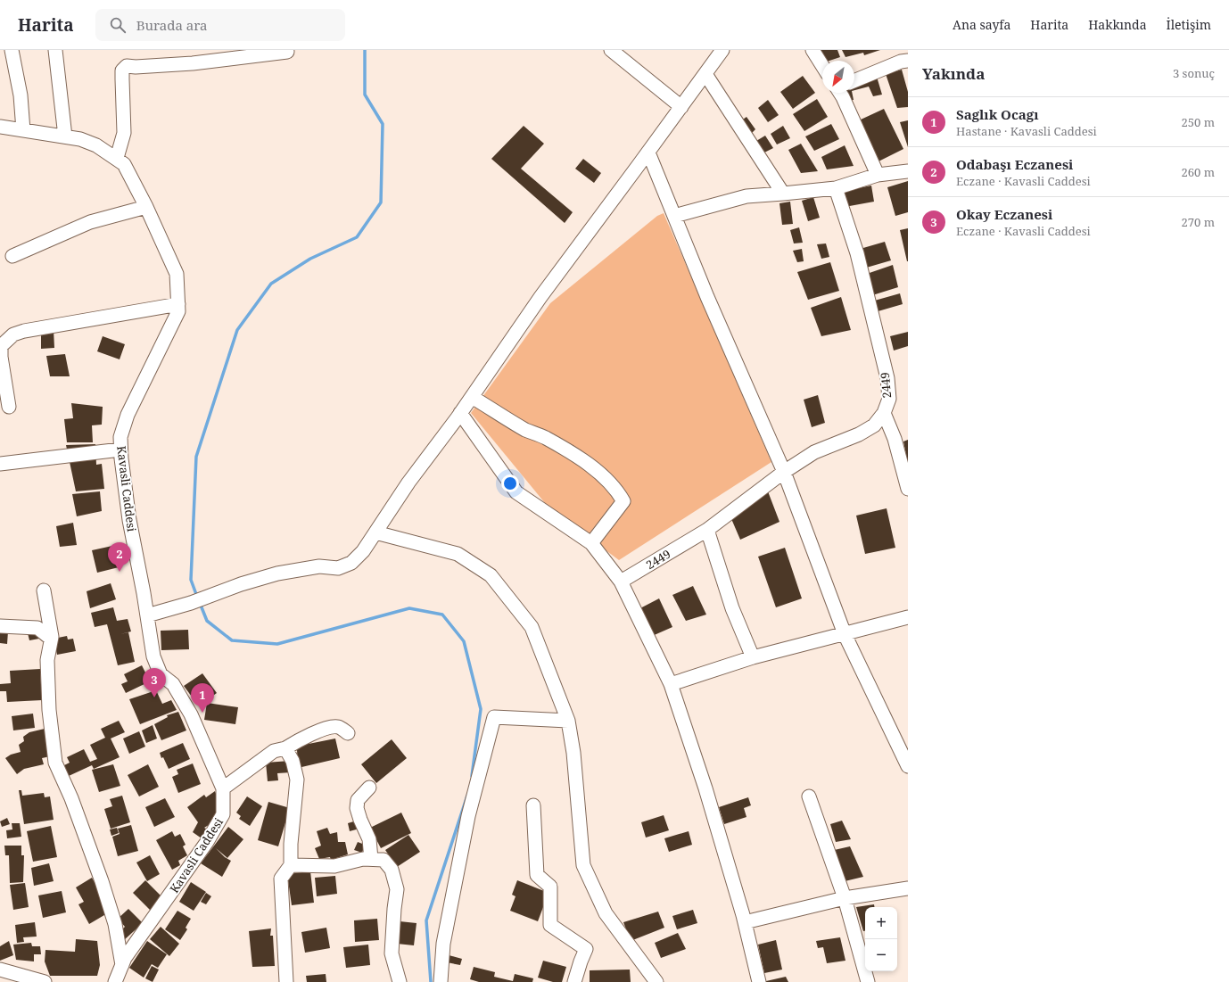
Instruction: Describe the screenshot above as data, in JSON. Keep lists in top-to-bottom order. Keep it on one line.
{"streets":{"street":["2449","Kavasli Caddesi"]},"north":"bottom left","page":{"header":"Harita","search":"Burada ara","nav":["Ana sayfa","Harita","Hakkında","İletişim"],"heading":["Yakında","3 sonuç"],"list":[{"mark":"1","name":"Saglık Ocagı","note":"Hastane · Kavasli Caddesi","value":"250 m"},{"mark":"2","name":"Odabaşı Eczanesi","note":"Eczane · Kavasli Caddesi","value":"260 m"},{"mark":"3","name":"Okay Eczanesi","note":"Eczane · Kavasli Caddesi","value":"270 m"}],"pins":["2","3","1"],"map_buttons":["+","−"]}}
